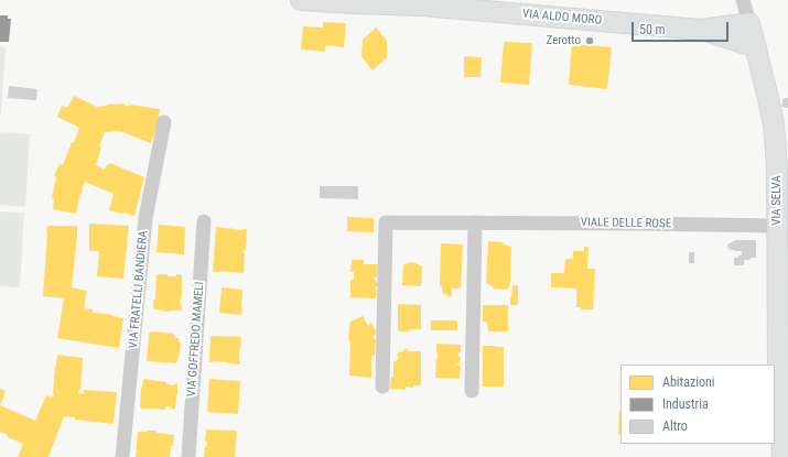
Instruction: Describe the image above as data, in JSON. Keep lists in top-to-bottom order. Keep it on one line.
{"streets":{"street":["VIA ALDO MORO","VIA SELVA","VIALE DELLE ROSE","VIA FRATELLI BANDIERA","VIA GOFFREDO MAMELI"]},"crossings":[["VIA ALDO MORO","VIA SELVA"],["VIA SELVA","VIALE DELLE ROSE"]],"places":["Zerotto"],"legend":["Abitazioni","Industria","Altro"],"scale_bar":"50 m"}
